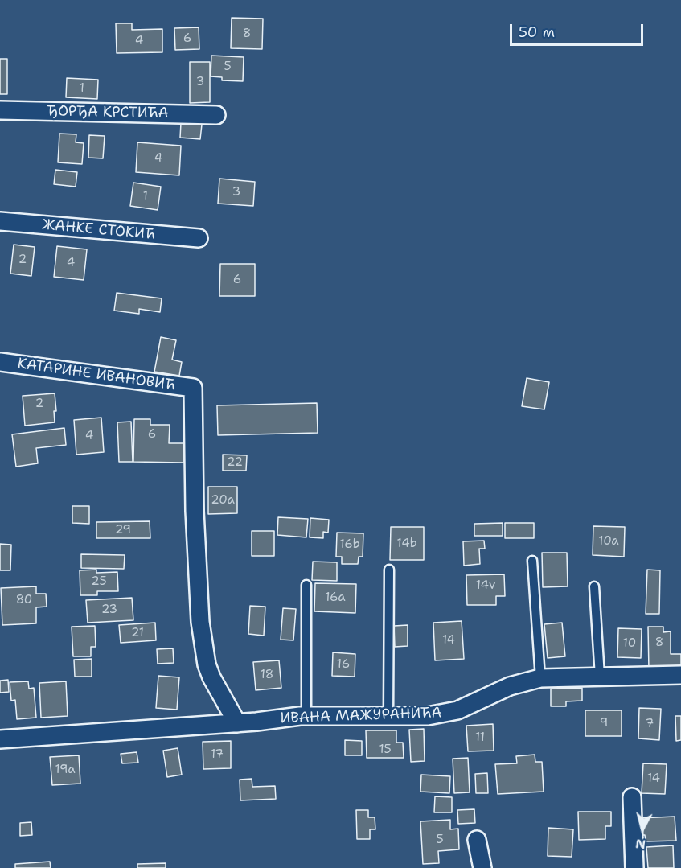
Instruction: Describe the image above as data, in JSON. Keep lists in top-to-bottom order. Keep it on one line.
{"streets":{"street":["ЂОРЂА КРСТИЋА","ЖАНКЕ СТОКИЋ","КАТАРИНЕ ИВАНОВИЋ","ИВАНА МАЖУРАНИЋА"]},"crossings":[["КАТАРИНЕ ИВАНОВИЋ","ИВАНА МАЖУРАНИЋА"]],"house_numbers":["8","6","4","5","3","1","4","3","1","2","4","6","2","6","4","22","20a","29","10a","14b","16b","25","14v","16a","80","23","21","14","8","10","16","18","9","7","11","15","17","19a","14","5"],"scale_bar":"50 m","north":"bottom"}
